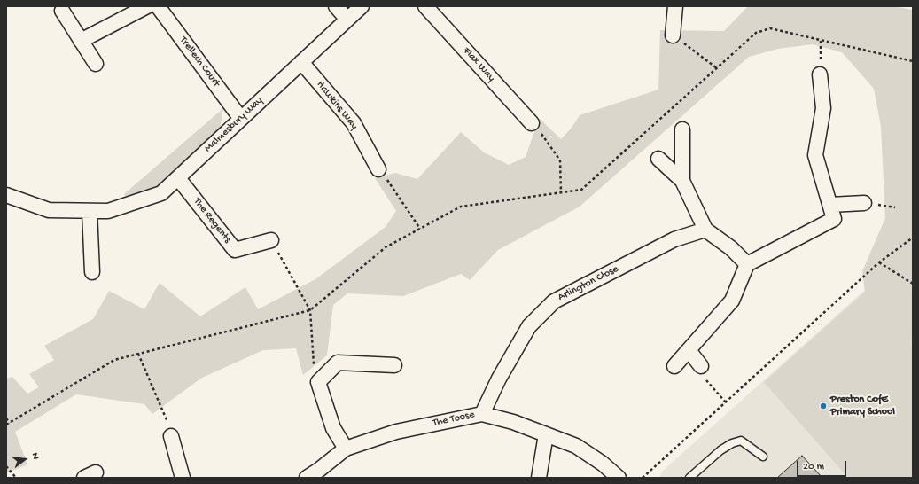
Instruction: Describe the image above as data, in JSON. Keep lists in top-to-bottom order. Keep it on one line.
{"streets":{"street":["Trellech Court","Flax Way","Hawkins Way","Malmesbury Way","The Regents","Arlington Close","The Toose"]},"crossings":[["Trellech Court","Malmesbury Way"],["Hawkins Way","Malmesbury Way"],["Malmesbury Way","The Regents"],["Arlington Close","The Toose"]],"places":["Preston CofE Primary School"],"scale_bar":"20 m","north":"right"}
